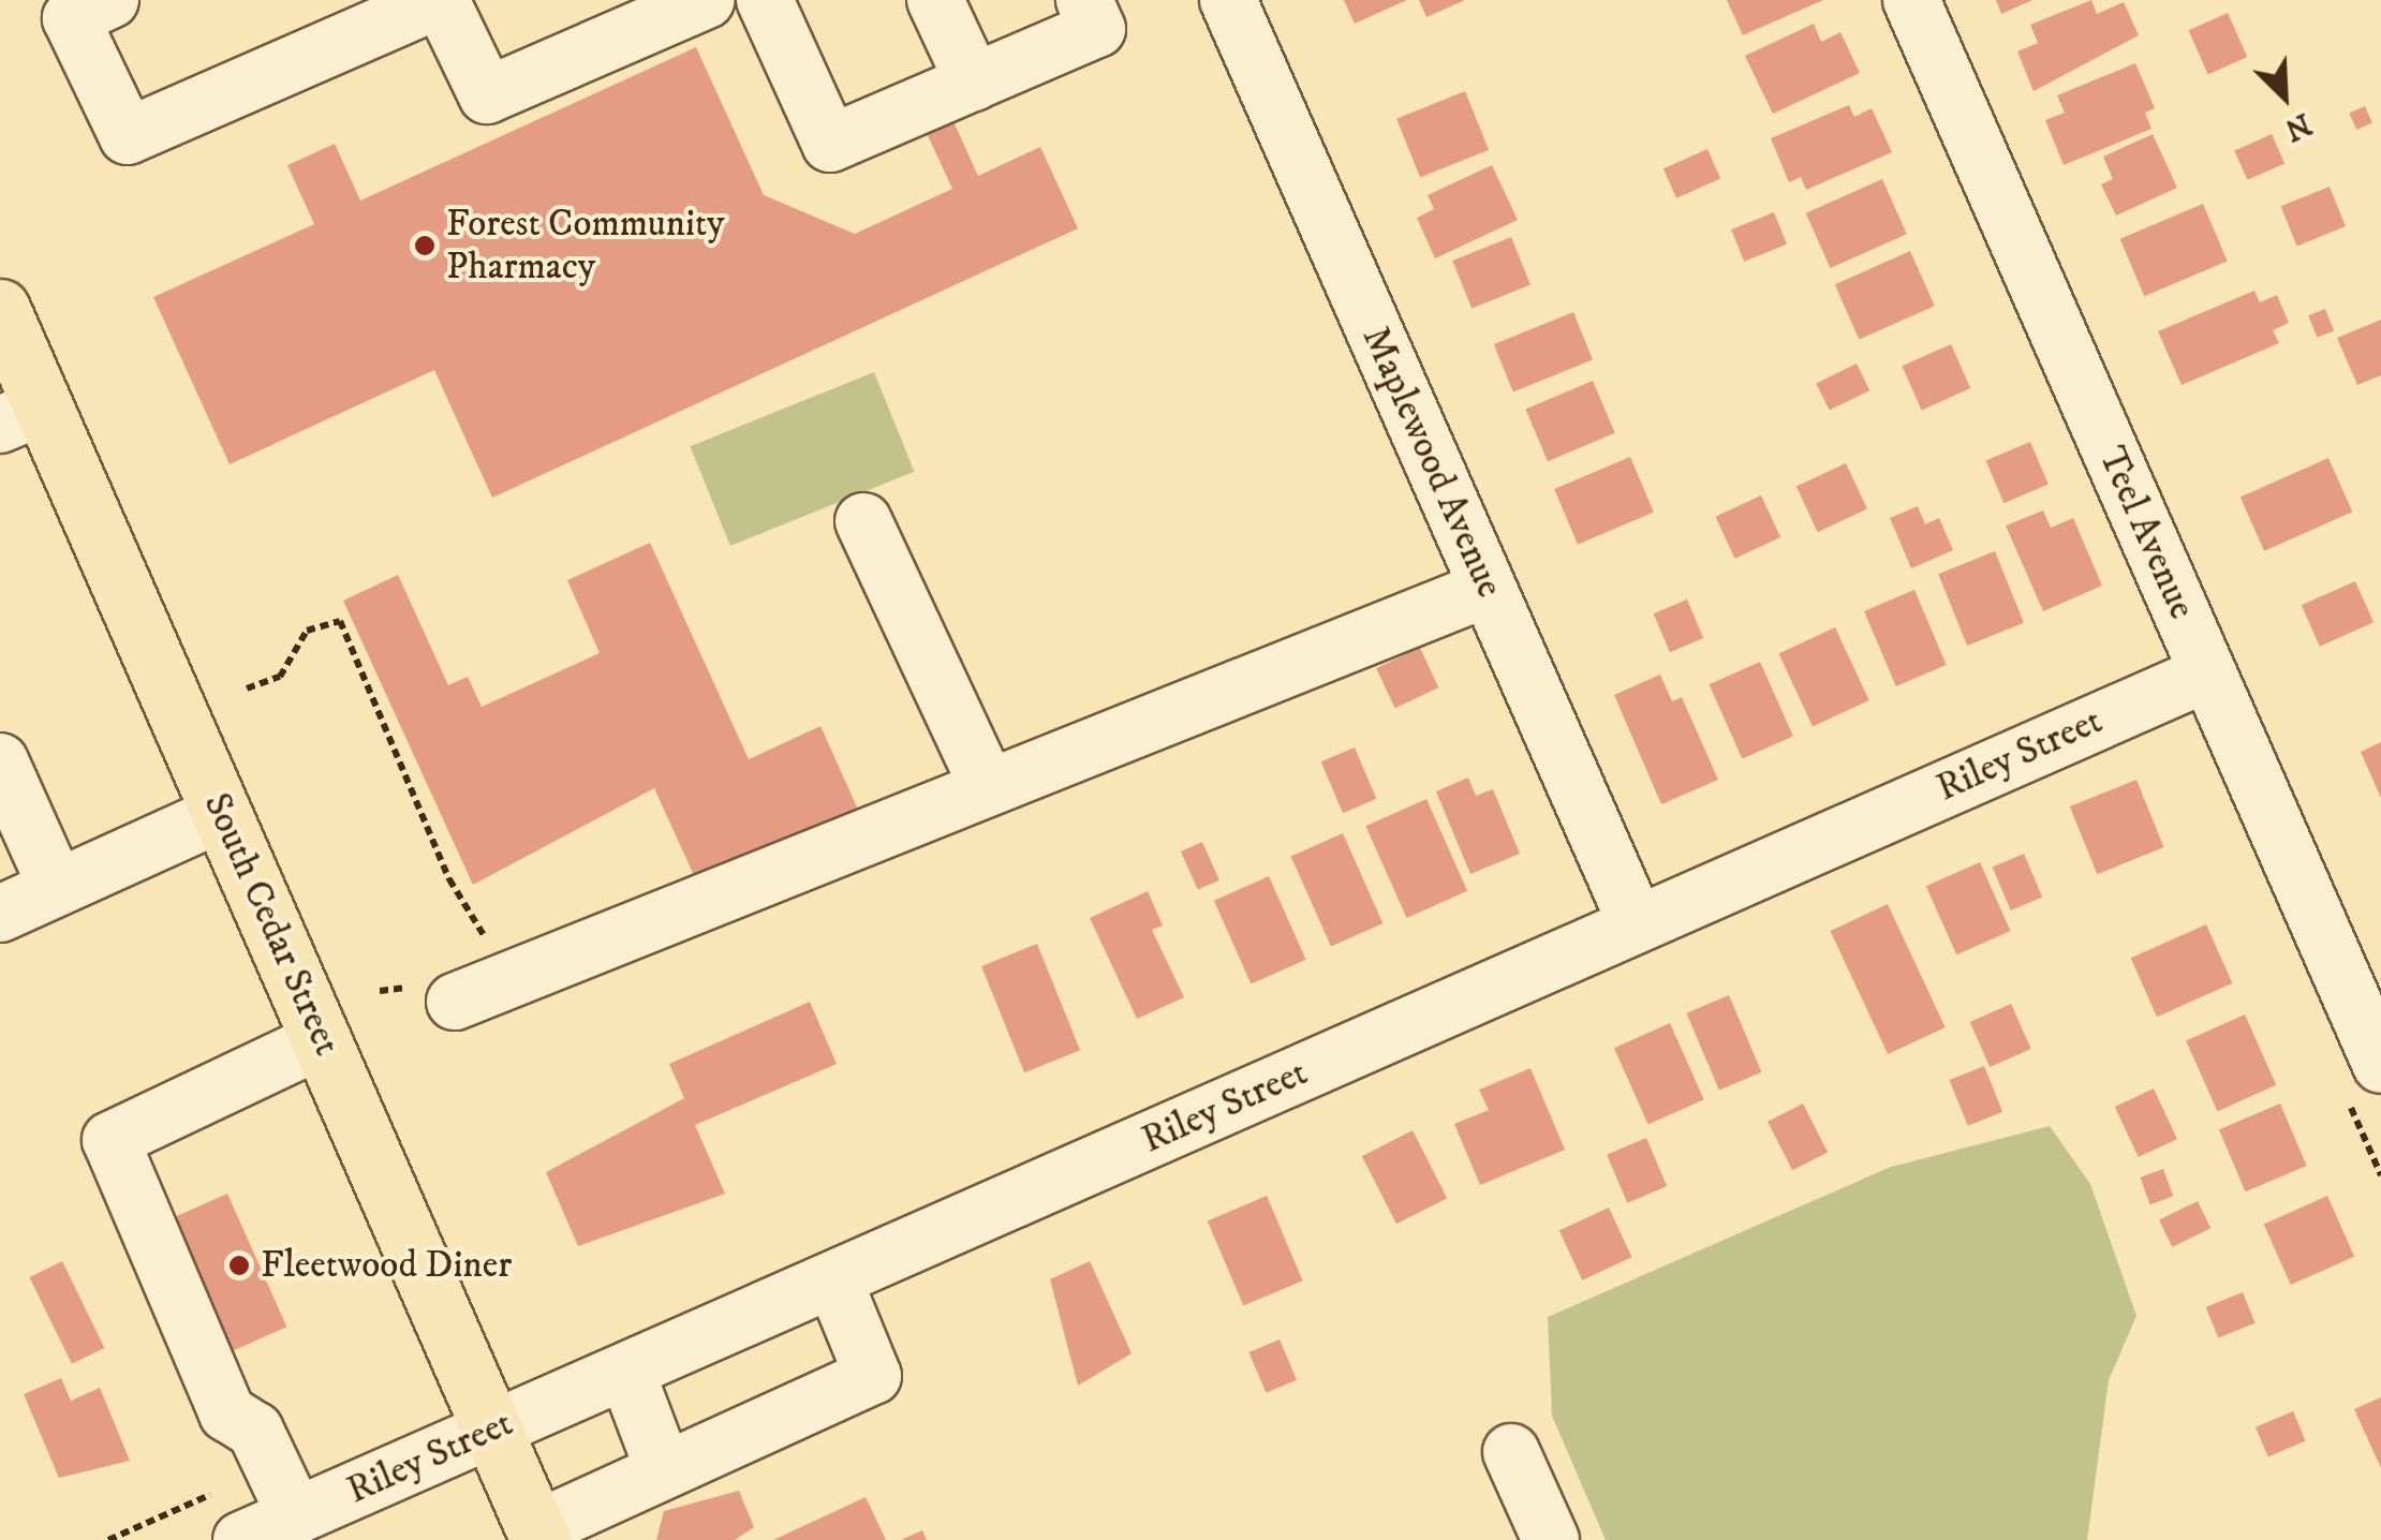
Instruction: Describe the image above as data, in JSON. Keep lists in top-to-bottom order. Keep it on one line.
{"streets":{"main road":["South Cedar Street"],"street":["Maplewood Avenue","Teel Avenue","Riley Street"]},"crossings":[["Maplewood Avenue","Riley Street"],["Teel Avenue","Riley Street"],["Riley Street","South Cedar Street"]],"places":["Forest Community Pharmacy","Fleetwood Diner"],"north":"bottom right"}
